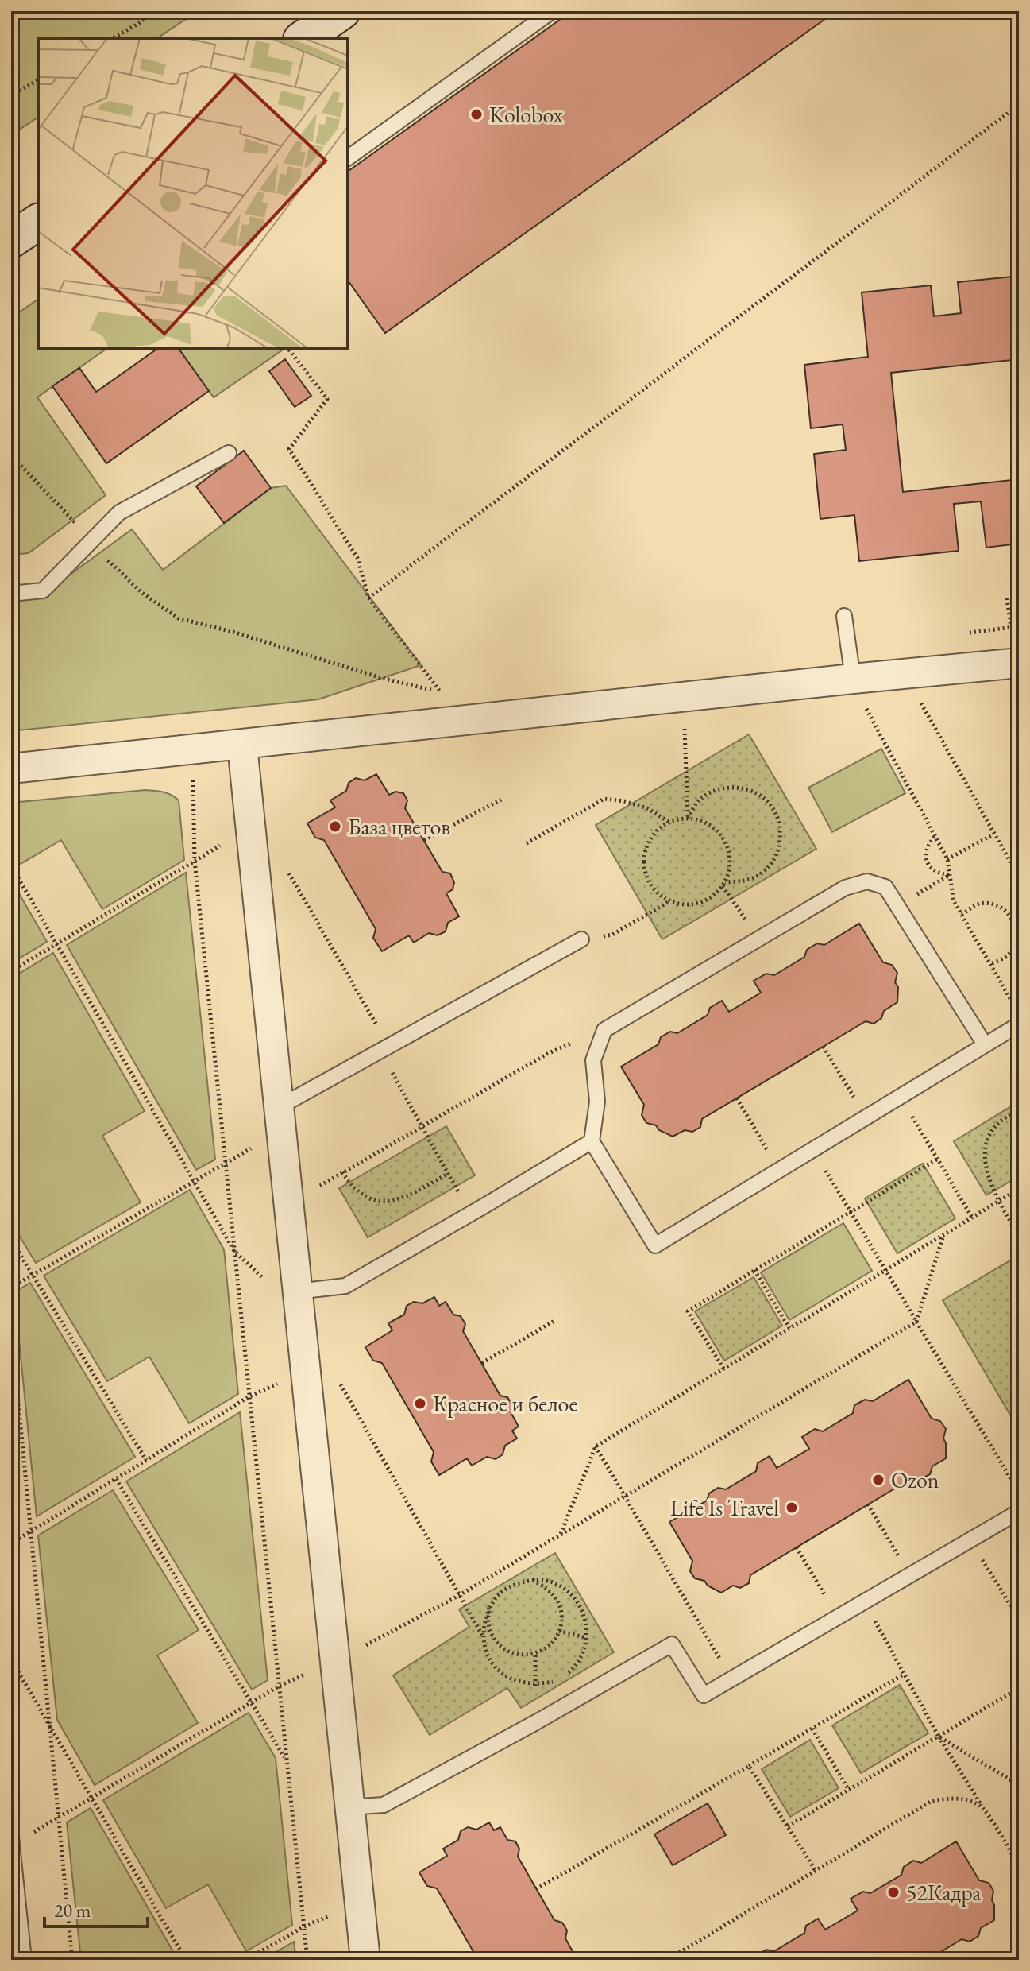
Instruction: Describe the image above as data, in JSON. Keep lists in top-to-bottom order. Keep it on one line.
{"places":["Kolobox","База цветов","Красное и белое","Ozon","Life Is Travel","52Кадра"],"scale_bar":"20 m"}
